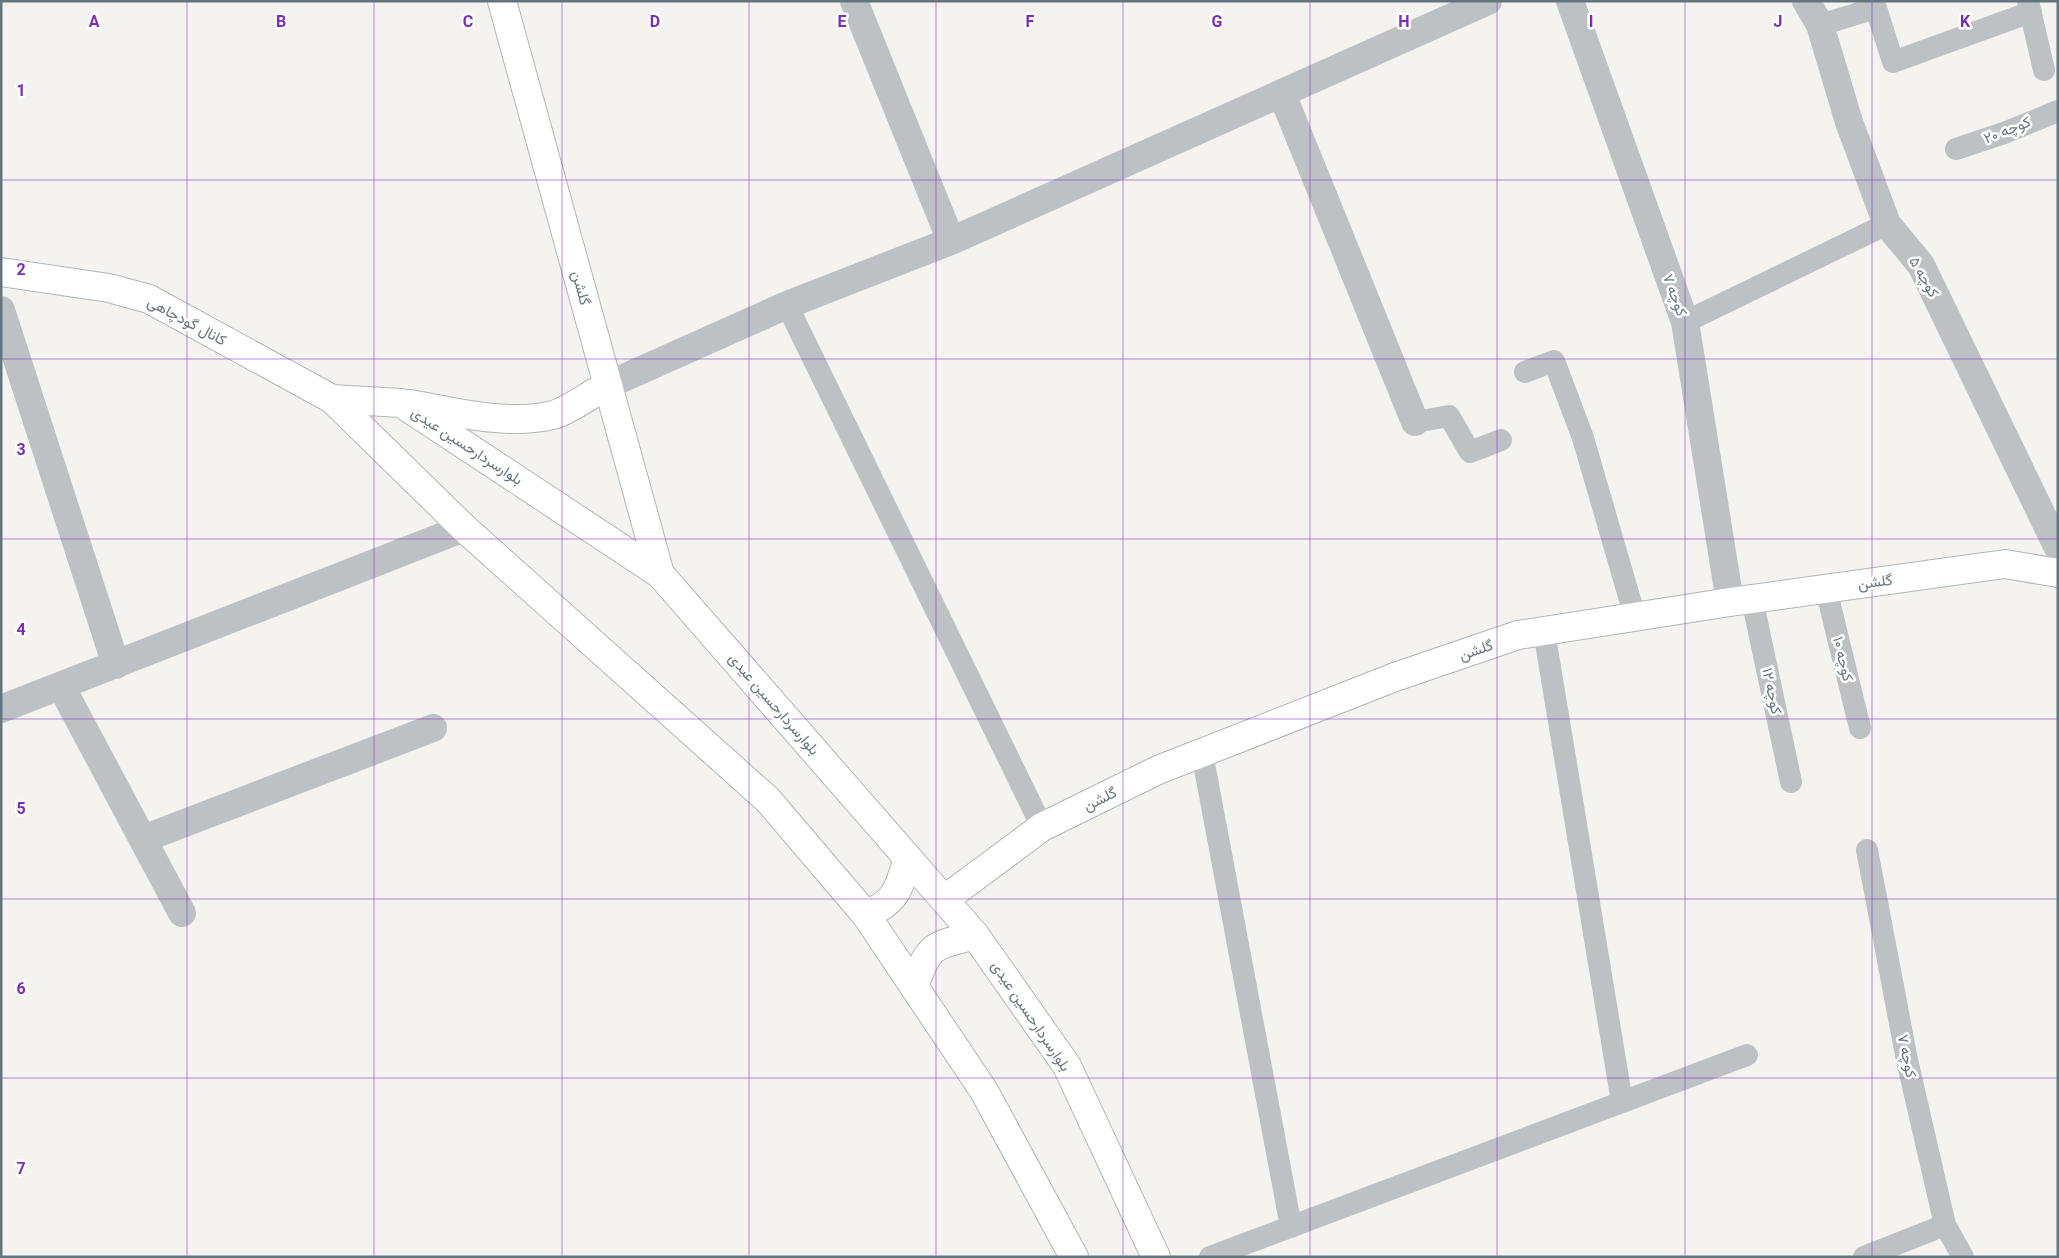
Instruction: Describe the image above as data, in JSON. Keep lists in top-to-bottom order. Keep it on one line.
{"streets":{"street":["کوچه ۵","گلشن","کوچه ۷","کانال گودچاهی","بلوارسردارحسین عیدی"],"lane":["کوچه ۲۰","کوچه ۱۰","کوچه ۱۲"]},"crossings":[["گلشن","کوچه ۷"],["گلشن","بلوارسردارحسین عیدی"],["گلشن","کوچه ۱۰"],["گلشن","کوچه ۱۲"],["کوچه ۷","کوچه ۱۲"],["کانال گودچاهی","بلوارسردارحسین عیدی"]],"grid":{"columns":["A","B","C","D","E","F","G","H","I","J","K"],"rows":["1","2","3","4","5","6","7"]}}
